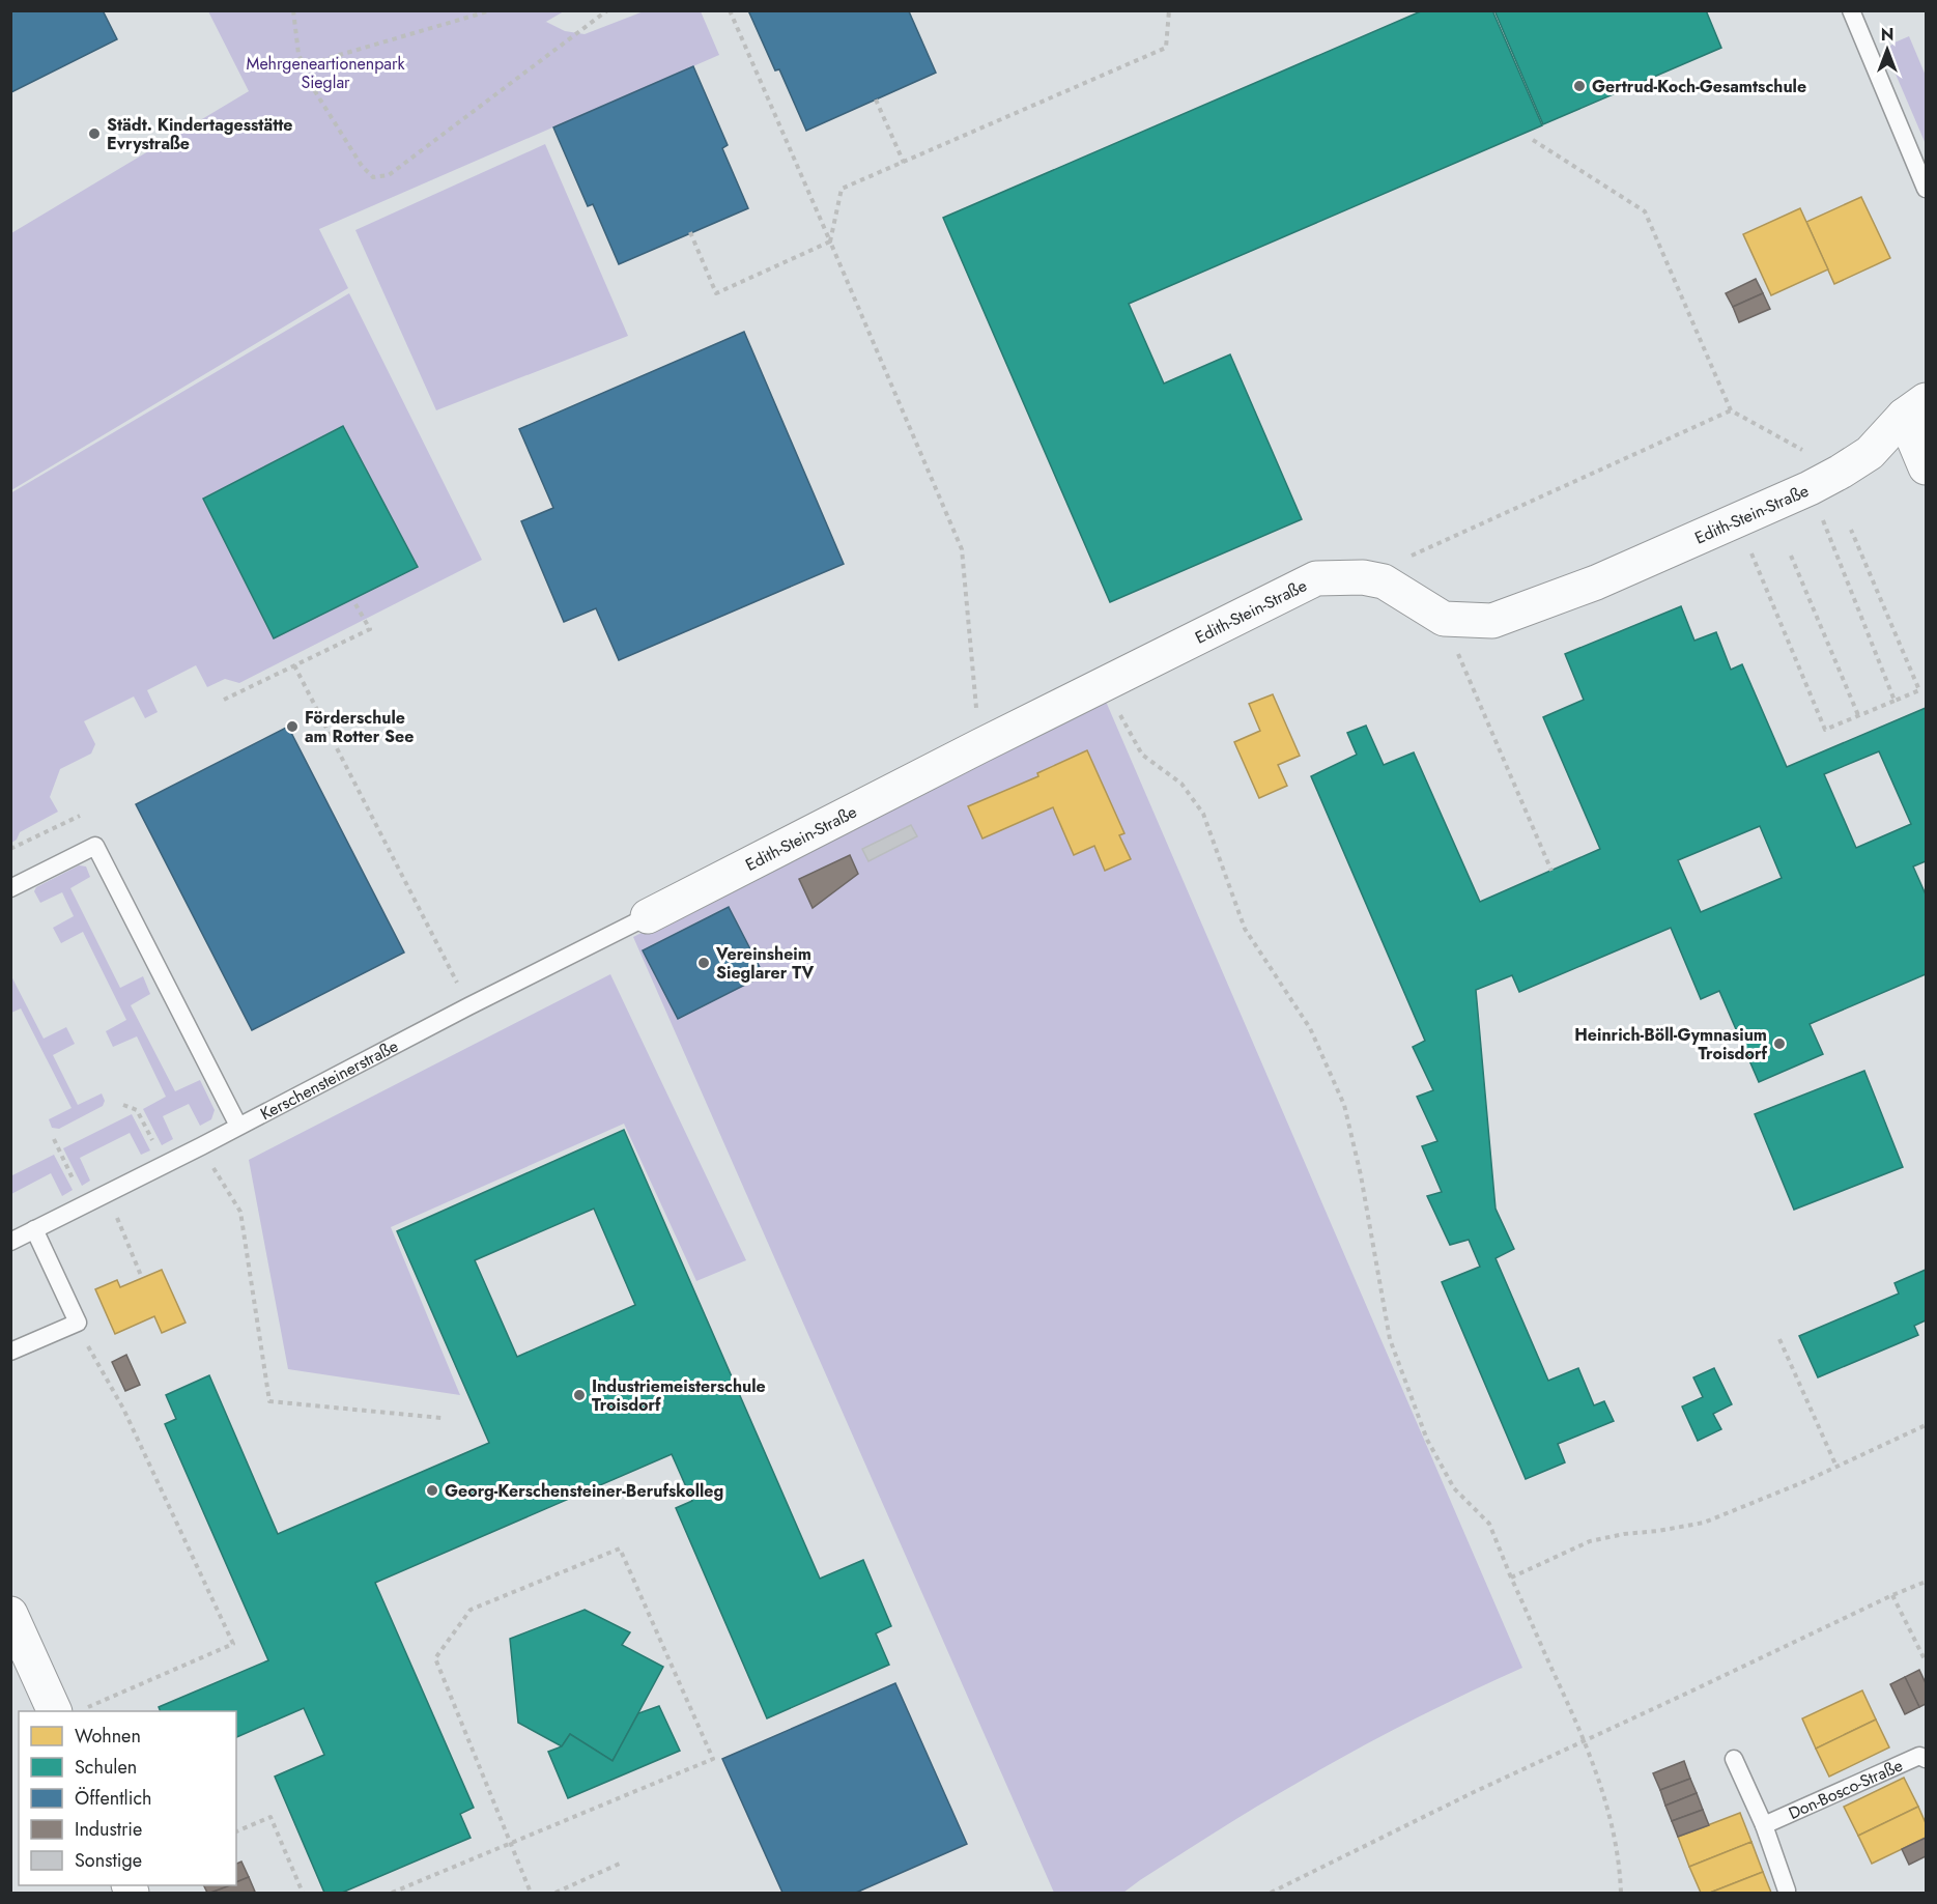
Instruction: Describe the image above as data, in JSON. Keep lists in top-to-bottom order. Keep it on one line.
{"streets":{"street":["Edith-Stein-Straße"],"lane":["Kerschensteinerstraße","Don-Bosco-Straße"]},"crossings":[["Edith-Stein-Straße","Kerschensteinerstraße"]],"parks":["Mehrgeneartionenpark Sieglar"],"places":["Gertrud-Koch-Gesamtschule","Städt. Kindertagesstätte Evrystraße","Förderschule am Rotter See","Vereinsheim Sieglarer TV","Heinrich-Böll-Gymnasium Troisdorf","Industriemeisterschule Troisdorf","Georg-Kerschensteiner-Berufskolleg"],"legend":["Wohnen","Schulen","Öffentlich","Industrie","Sonstige"],"north":"top"}
